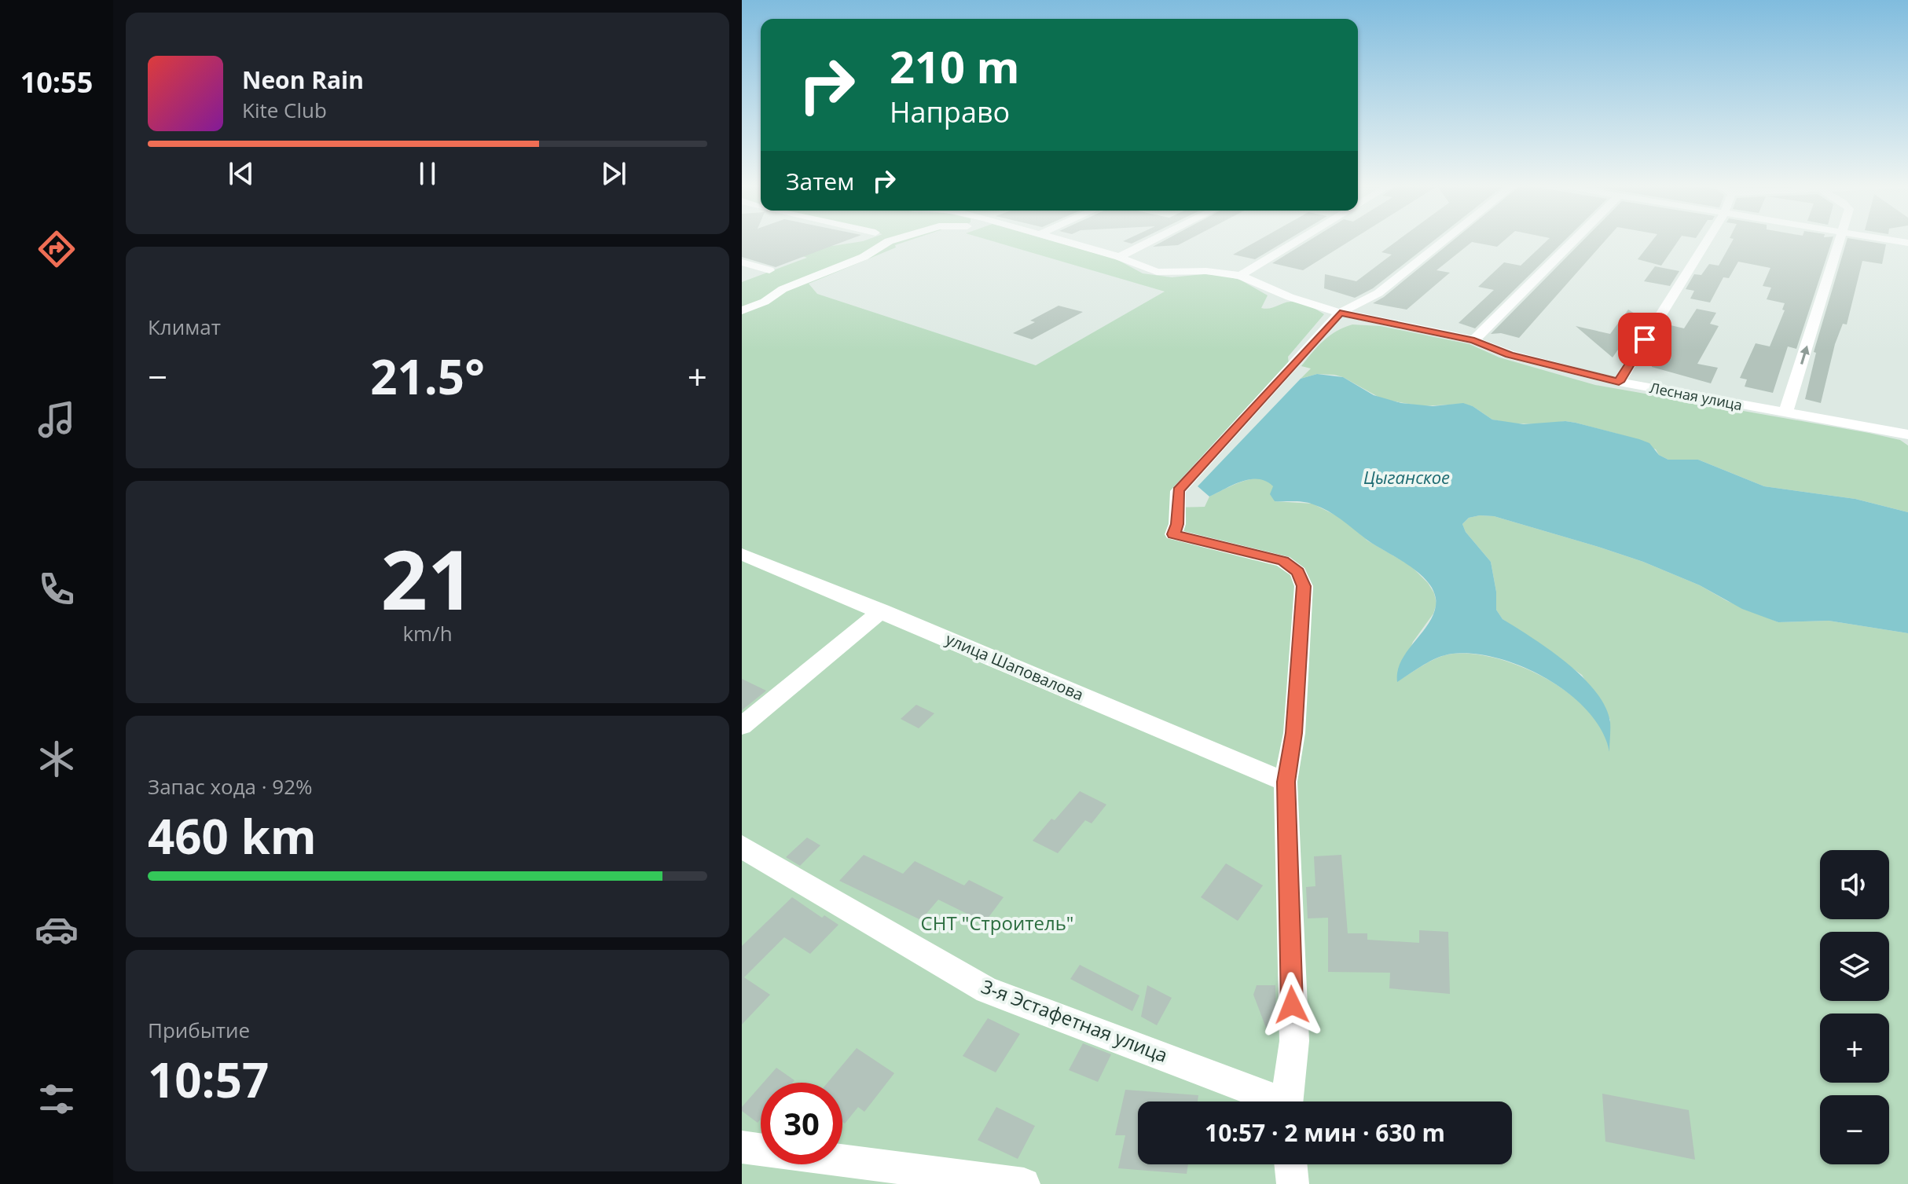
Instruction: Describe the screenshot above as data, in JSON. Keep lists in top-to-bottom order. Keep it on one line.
{"streets":{"street":["Лесная улица","улица Шаповалова","3-я Эстафетная улица"]},"water":["Цыганское"],"parks":["СНТ \"Строитель\""],"page":{"tabs":"10:55","turn":["210 m","Направо"],"song":["Neon Rain","Kite Club"],"then":"Затем","tile":["Климат",["21","km/h"],["Запас хода · 92%","460 km"],["Прибытие","10:57"]],"heat":["−","21.5°","+"],"map_buttons":["+","−"],"limit":"30","trip":"10:57 · 2 мин · 630 m"}}
